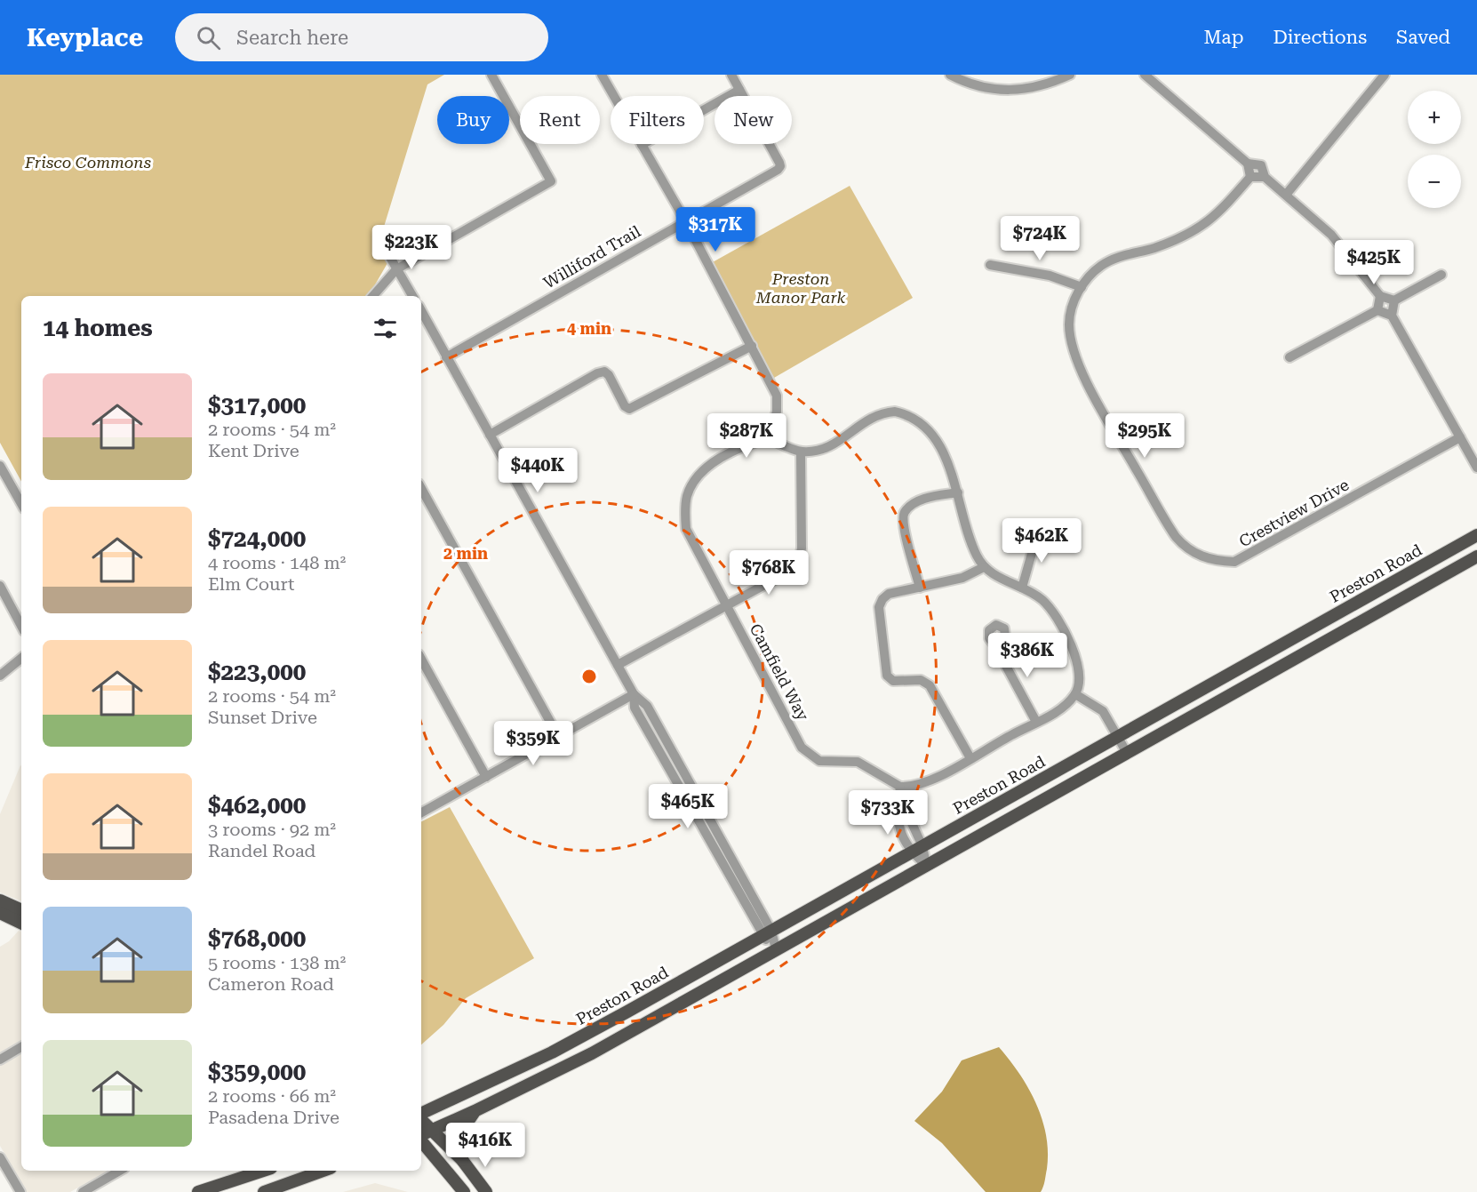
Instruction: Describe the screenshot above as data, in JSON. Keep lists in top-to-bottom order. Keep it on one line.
{"streets":{"main road":["Preston Road"],"street":["Williford Trail","Crestview Drive","Camfield Way"]},"parks":["Frisco Commons","Preston Manor Park"],"page":{"header":"Keyplace","search":"Search here","nav":["Map","Directions","Saved"],"map_buttons":["+","−"],"chip":["Buy","Rent","Filters","New"],"price":["$317K","$724K","$223K","$425K","$287K","$295K","$440K","$462K","$768K","$386K","$359K","$465K","$733K","$416K"],"heading":"14 homes","list":[{"name":"$317,000","note":"2 rooms · 54 m² · Kent Drive"},{"name":"$724,000","note":"4 rooms · 148 m² · Elm Court"},{"name":"$223,000","note":"2 rooms · 54 m² · Sunset Drive"},{"name":"$462,000","note":"3 rooms · 92 m² · Randel Road"},{"name":"$768,000","note":"5 rooms · 138 m² · Cameron Road"},{"name":"$359,000","note":"2 rooms · 66 m² · Pasadena Drive"}]},"rings":["4 min","2 min"]}
